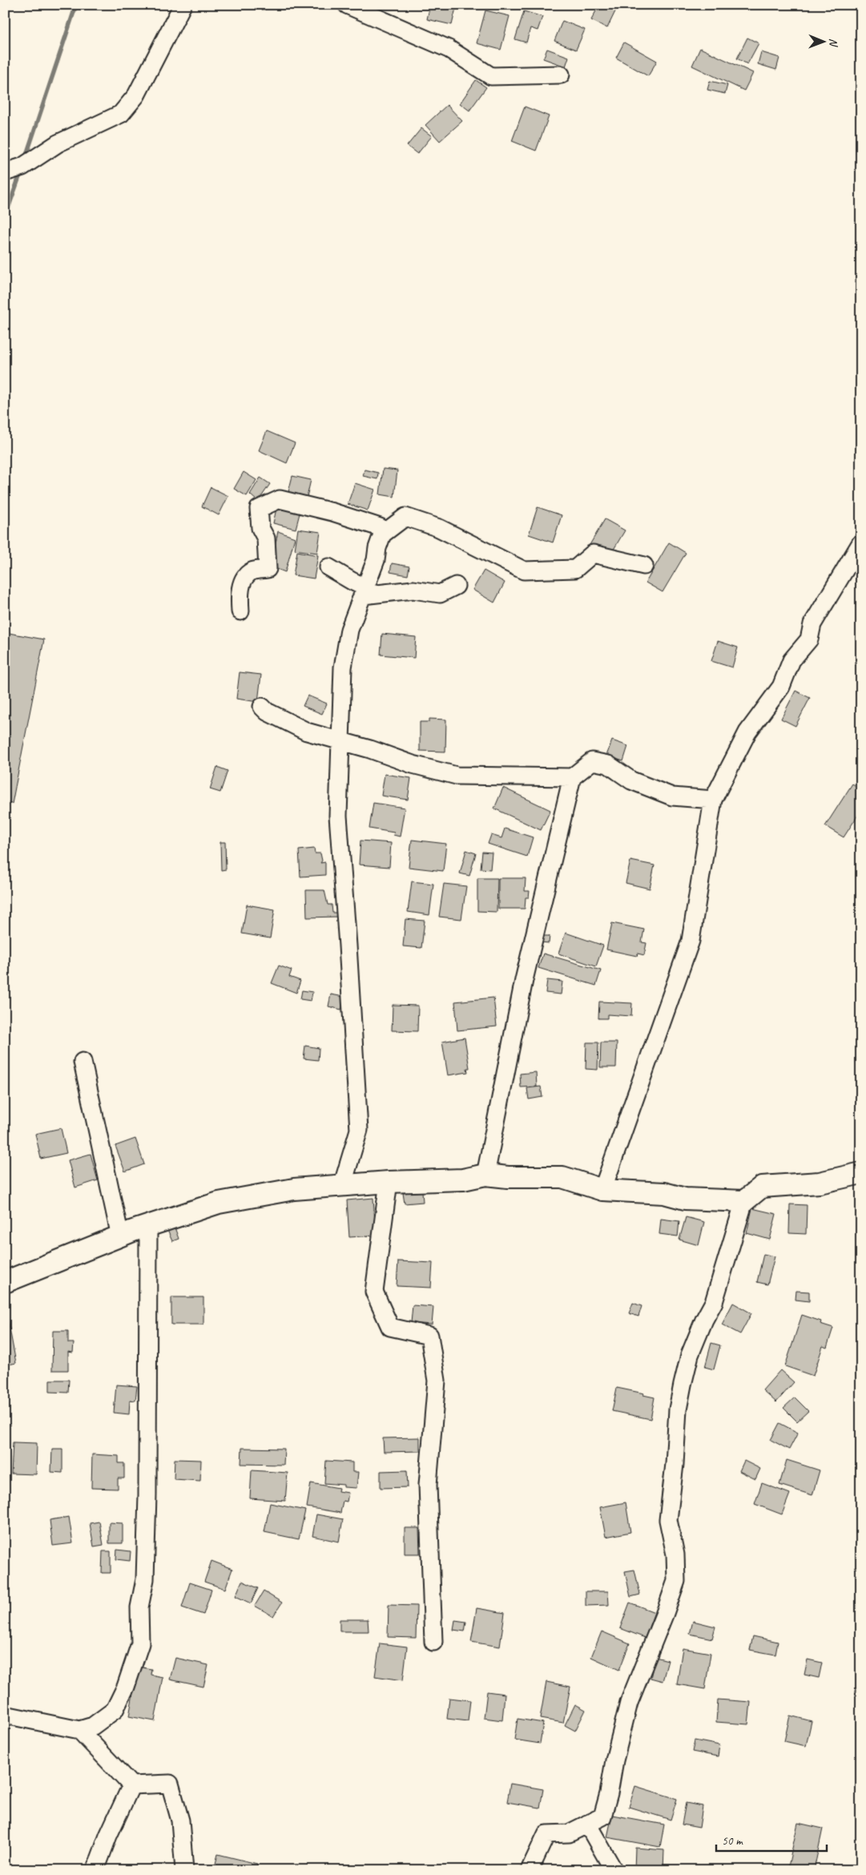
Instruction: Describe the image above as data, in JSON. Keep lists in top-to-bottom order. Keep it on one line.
{"scale_bar":"50 m","north":"right"}
